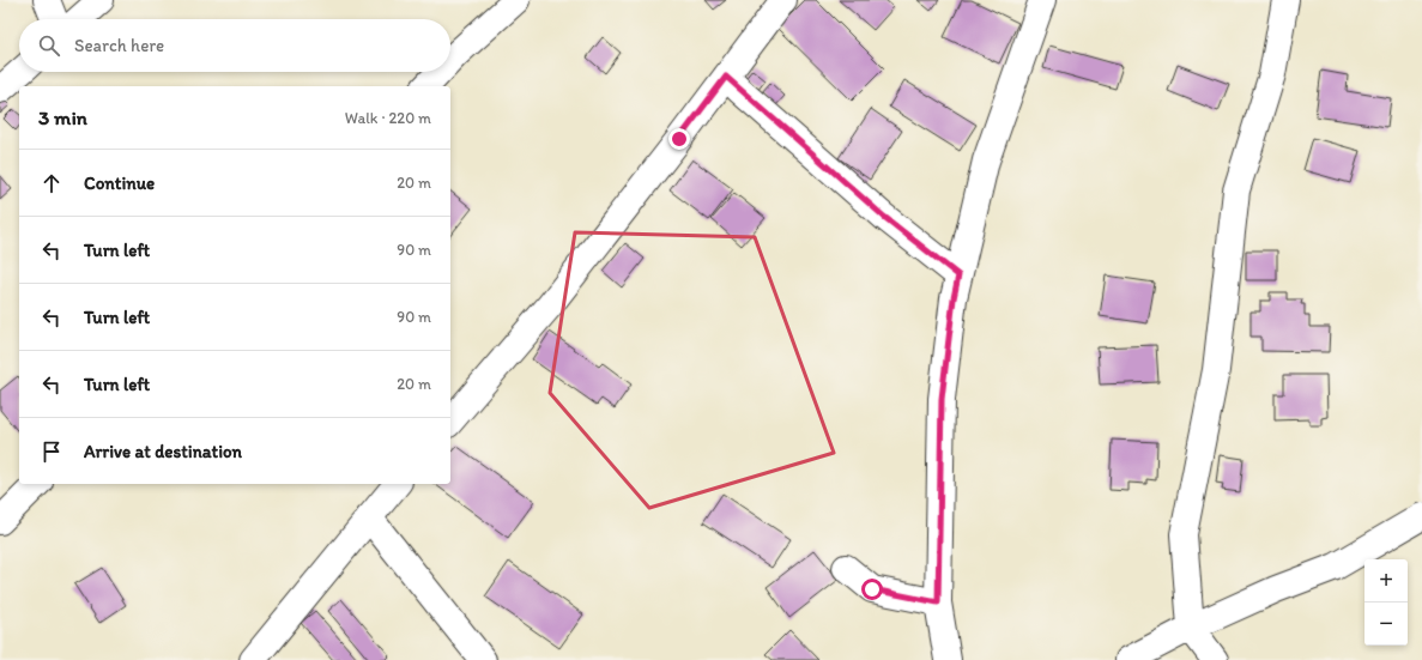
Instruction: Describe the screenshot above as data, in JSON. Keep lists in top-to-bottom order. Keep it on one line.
{"page":{"search":"Search here","heading":["3 min","Walk · 220 m"],"list":[["Continue","20 m"],["Turn left","90 m"],["Turn left","90 m"],["Turn left","20 m"],"Arrive at destination"],"map_buttons":["+","−"]}}
